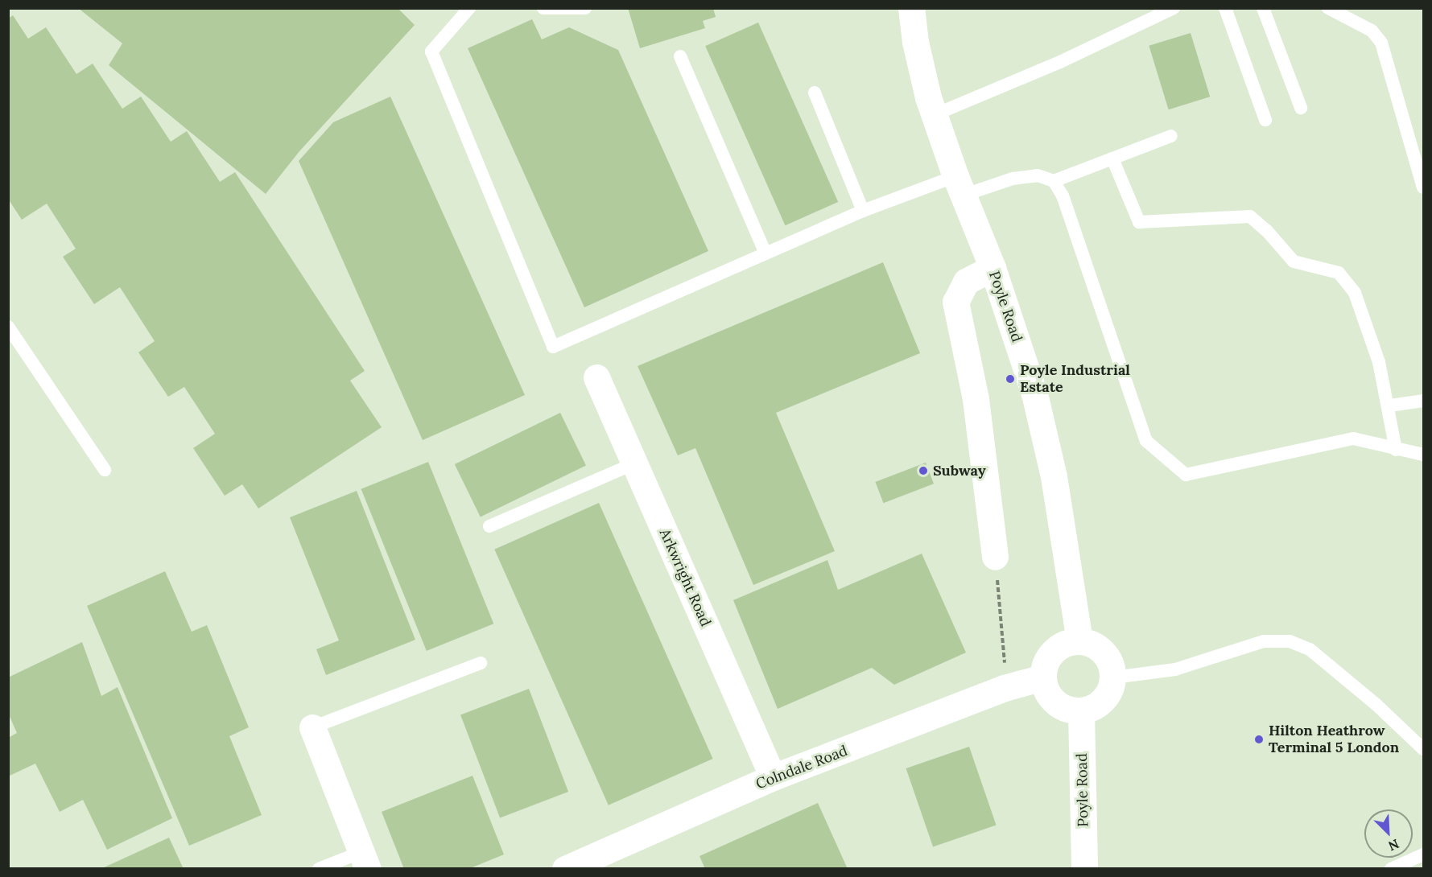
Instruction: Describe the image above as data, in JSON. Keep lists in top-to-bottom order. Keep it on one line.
{"streets":{"street":["Poyle Road","Arkwright Road","Colndale Road"]},"crossings":[["Poyle Road","Colndale Road"],["Arkwright Road","Colndale Road"]],"places":["Poyle Industrial Estate","Subway","Hilton Heathrow Terminal 5 London"],"north":"bottom right"}
